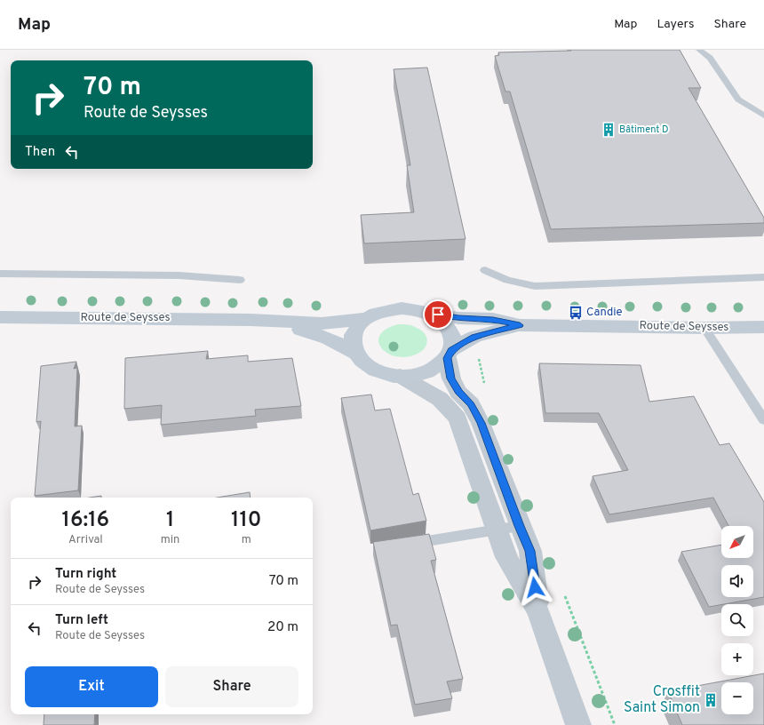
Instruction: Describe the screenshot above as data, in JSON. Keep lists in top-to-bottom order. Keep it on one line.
{"streets":{"main road":["Route de Seysses"]},"places":{"building":["Bâtiment D","Crosffit Saint Simon"],"bus stop":["Candie"]},"north":"bottom left","page":{"header":"Map","nav":["Map","Layers","Share"],"turn":["70 m","Route de Seysses"],"then":"Then","eta":["16:16","Arrival","1","min","110","m"],"map_buttons":["+","−"],"list":[{"name":"Turn right","note":"Route de Seysses","value":"70 m"},{"name":"Turn left","note":"Route de Seysses","value":"20 m"}],"buttons":["Exit","Share"]}}
